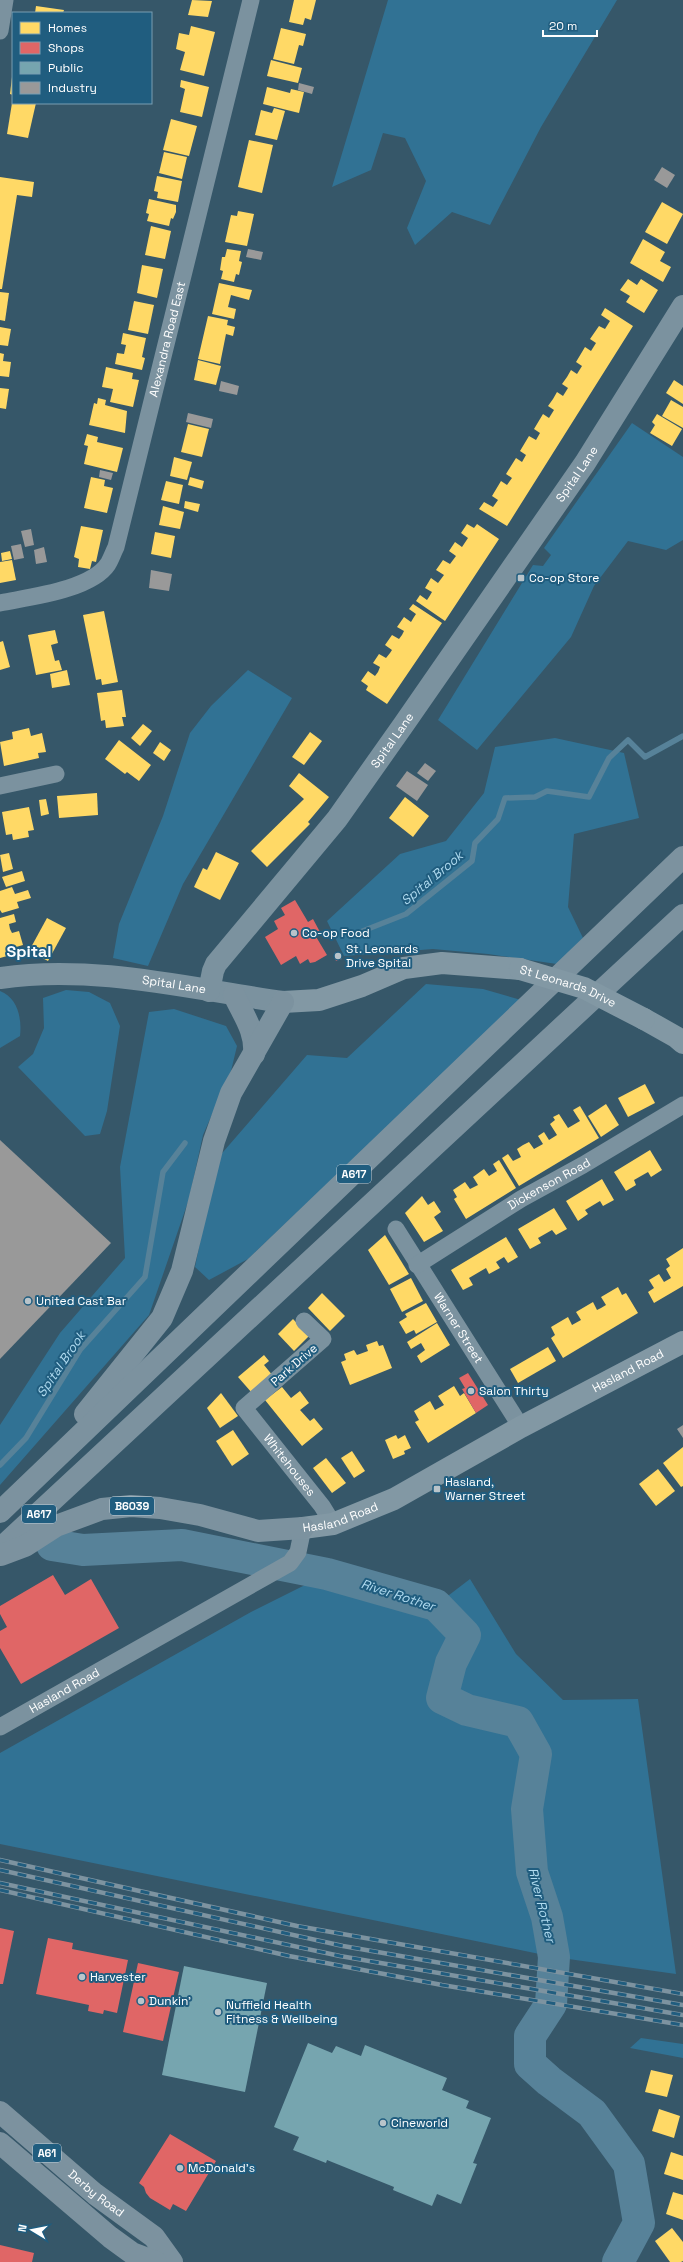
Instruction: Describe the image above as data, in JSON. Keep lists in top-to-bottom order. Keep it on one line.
{"streets":{"highway":["A617","B6039","A61","Derby Road"],"main road":["St Leonards Drive","Hasland Road"],"street":["Alexandra Road East","Spital Lane","Dickenson Road","Warner Street","Park Drive","Whitehouses"]},"crossings":[["Spital Lane","St Leonards Drive"],["Dickenson Road","Warner Street"],["Warner Street","Hasland Road"],["Park Drive","Whitehouses"],["Hasland Road","Whitehouses"],["Hasland Road","B6039"]],"districts":["Spital"],"water":["Spital Brook","River Rother"],"places":{"transit":["Co-op Store","Hasland, Warner Street"],"other":["Co-op Food","St. Leonards Drive Spital","United Cast Bar","Salon Thirty","Harvester","Dunkin'","Nuffield Health Fitness & Wellbeing","Cineworld","McDonald's"]},"legend":["Homes","Shops","Public","Industry"],"scale_bar":"20 m","north":"left"}
